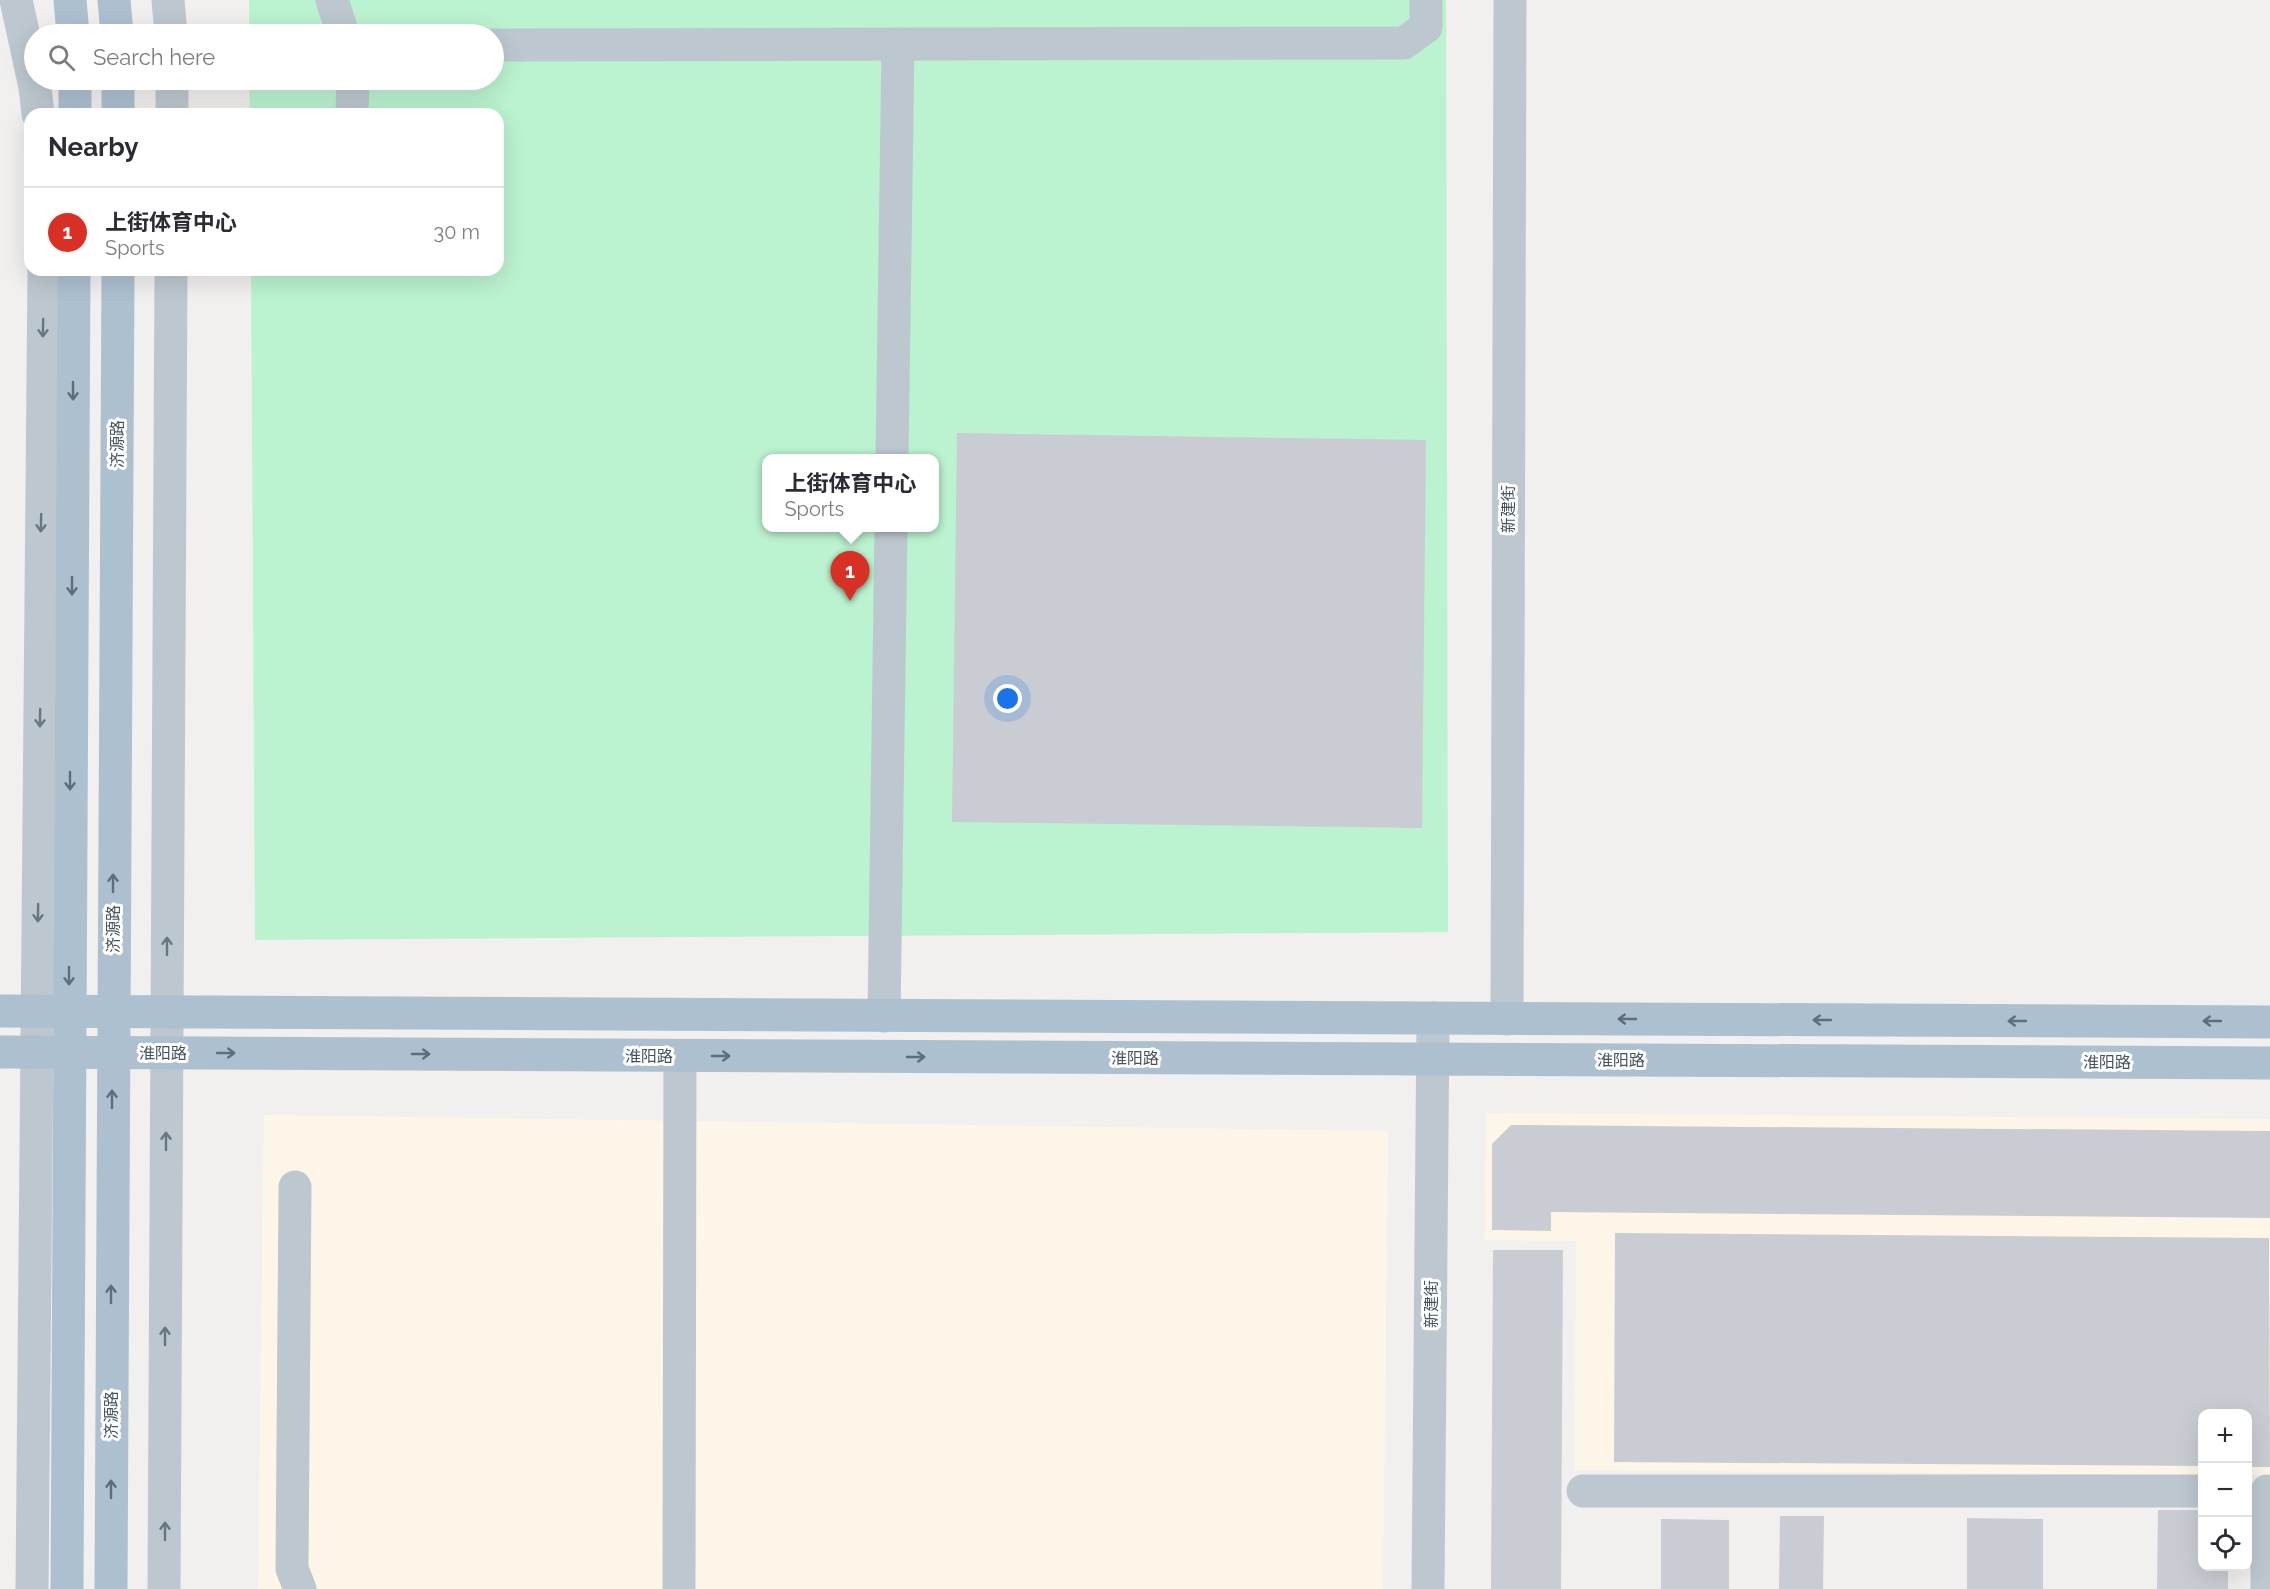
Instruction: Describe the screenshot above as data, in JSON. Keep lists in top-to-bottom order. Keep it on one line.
{"streets":{"main road":["济源路","淮阳路"],"street":["新建街"]},"crossings":[["济源路","淮阳路"],["新建街","淮阳路"]],"page":{"search":"Search here","heading":"Nearby","list":[{"mark":"1","name":"上街体育中心","note":"Sports","value":"30 m"}],"popup":["上街体育中心","Sports"],"pins":"1","map_buttons":["+","−"]}}
